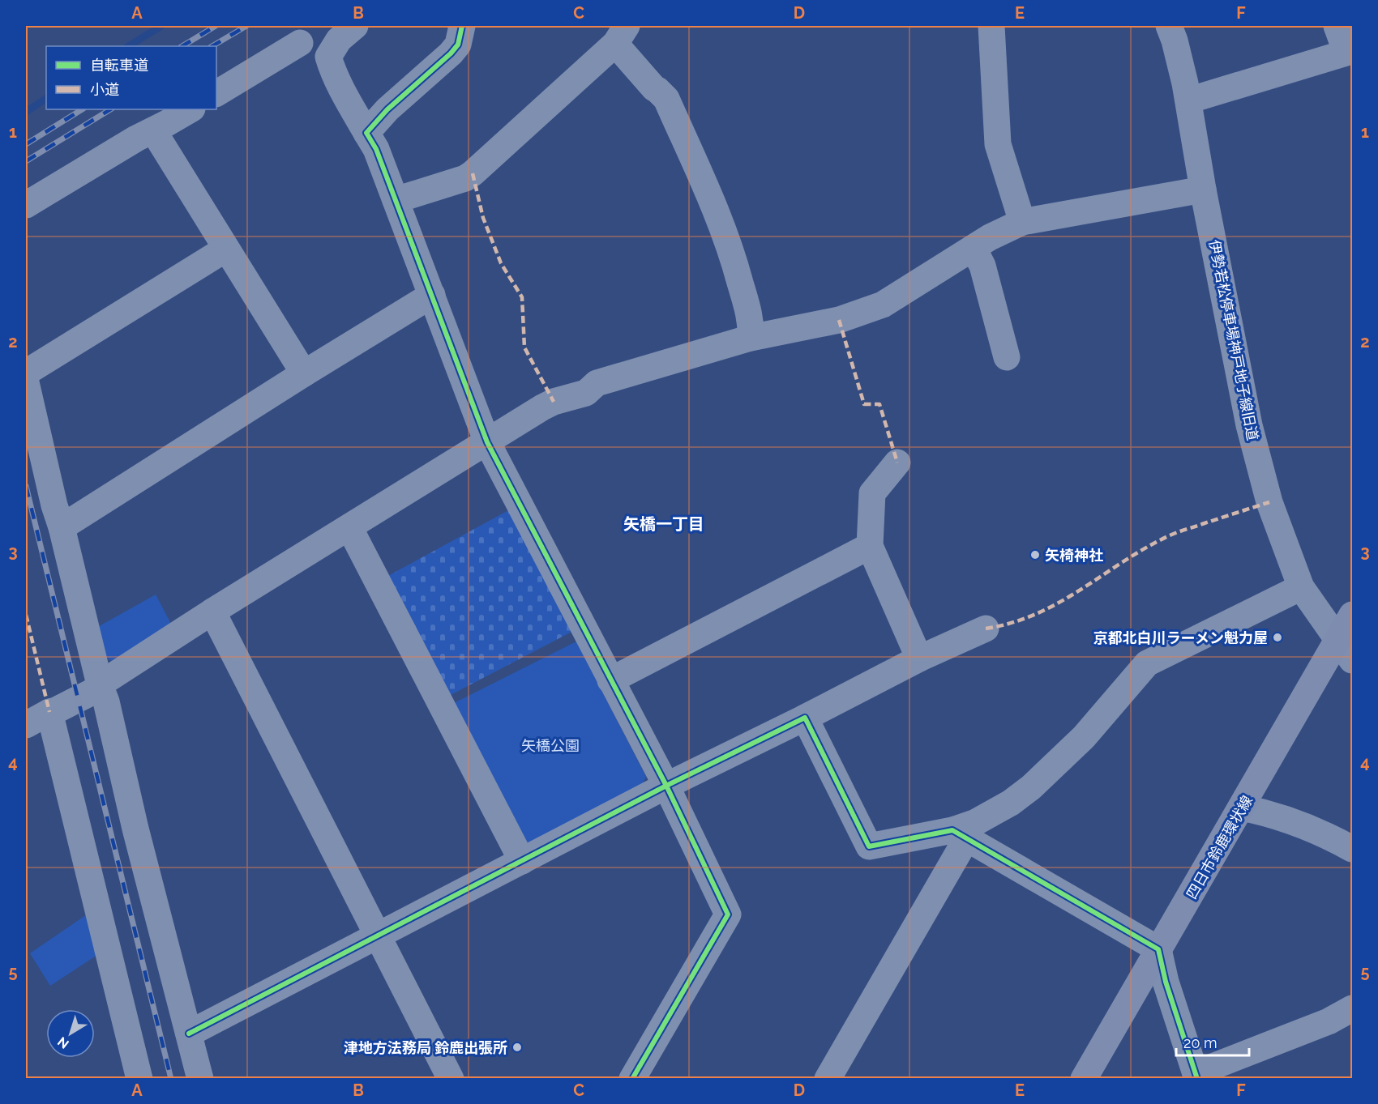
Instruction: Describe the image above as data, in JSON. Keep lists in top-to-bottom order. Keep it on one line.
{"streets":{"main road":["四日市鈴鹿環状線"],"street":["伊勢若松停車場神戸地子線旧道"]},"crossings":[["伊勢若松停車場神戸地子線旧道","四日市鈴鹿環状線"]],"districts":["矢橋一丁目"],"parks":["矢橋公園"],"places":["矢椅神社","京都北白川ラーメン魁力屋","津地方法務局 鈴鹿出張所"],"legend":["自転車道","小道"],"scale_bar":"20 m","north":"bottom left","grid":{"columns":["A","B","C","D","E","F"],"rows":["1","2","3","4","5"]}}
